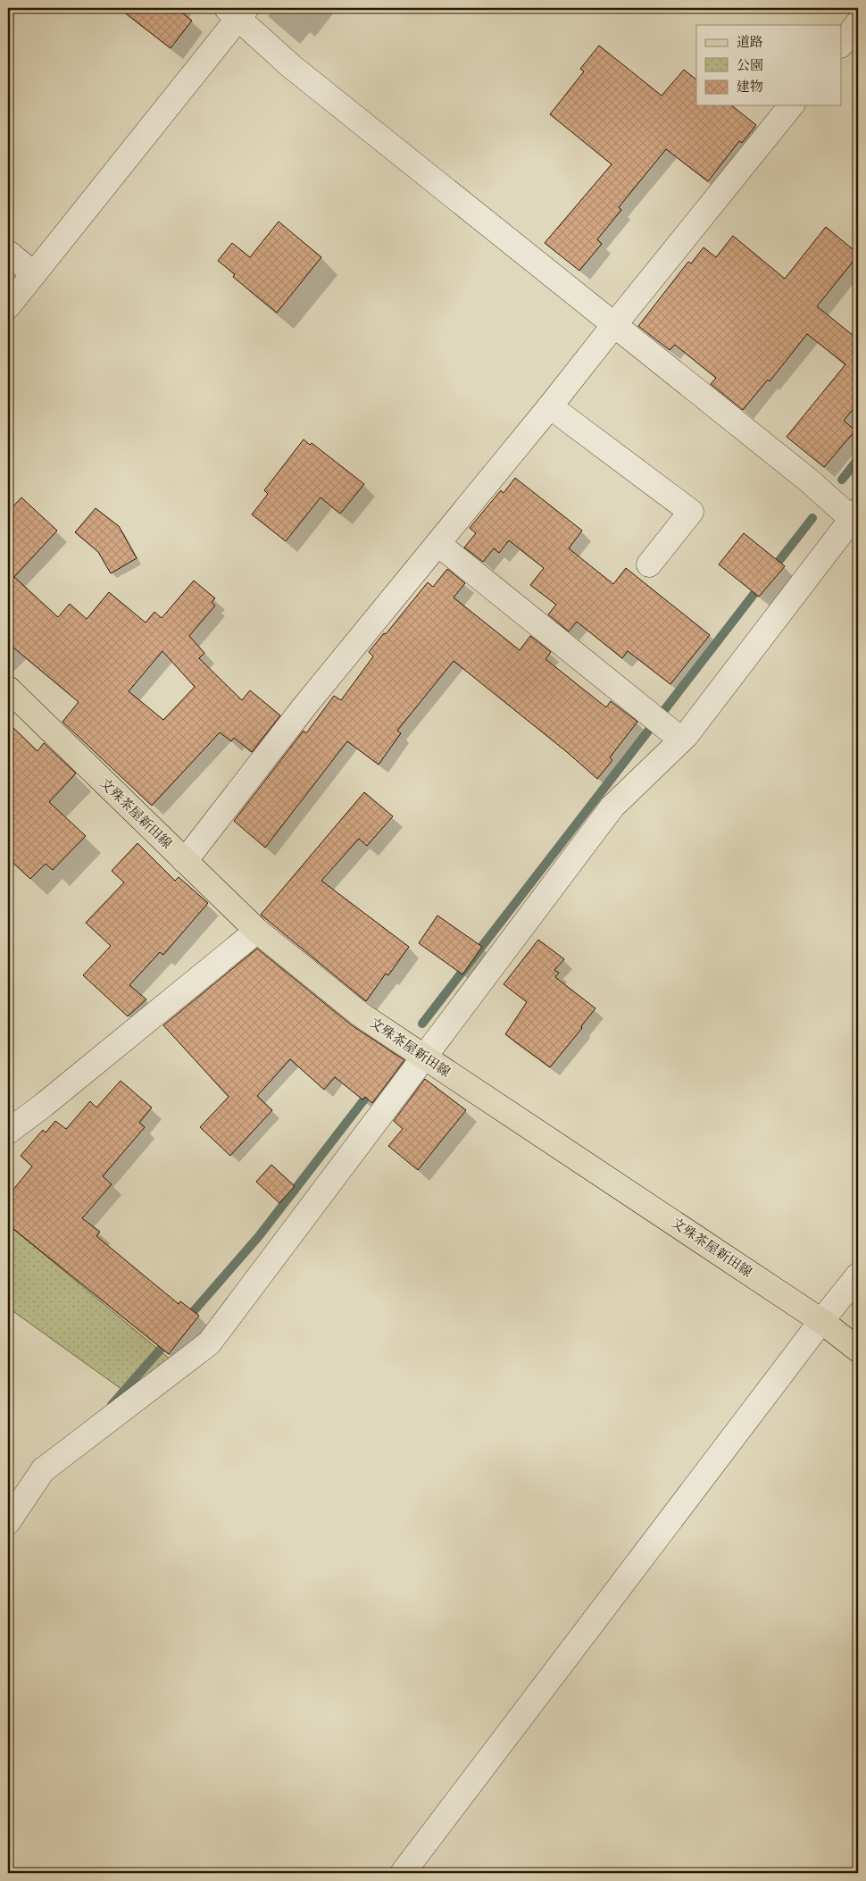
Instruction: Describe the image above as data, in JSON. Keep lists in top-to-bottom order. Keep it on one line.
{"streets":{"main road":["文殊茶屋新田線"]},"legend":["道路","公園","建物"]}
